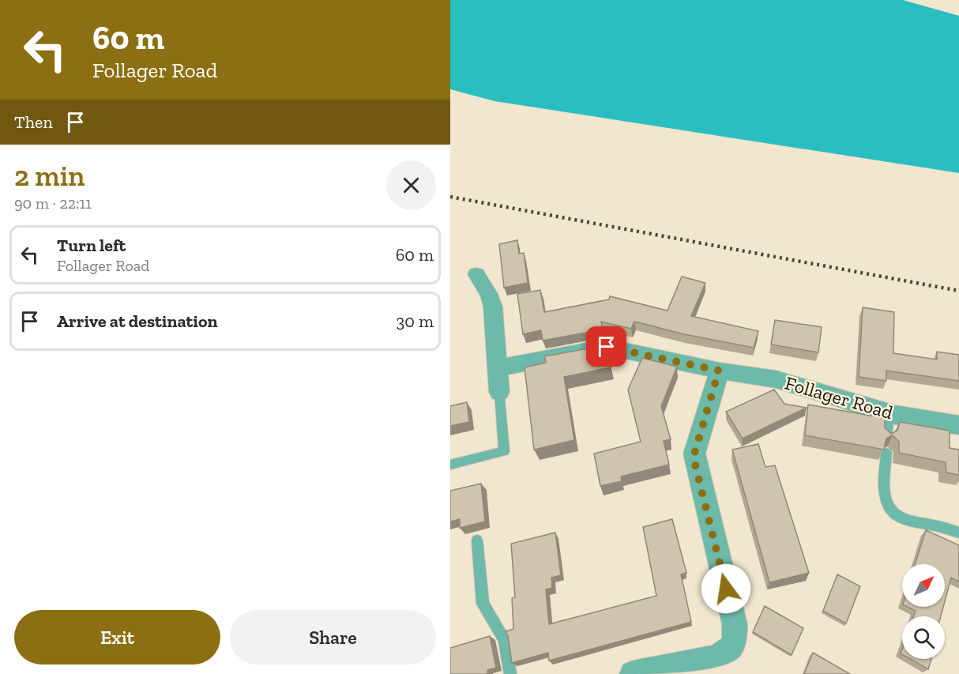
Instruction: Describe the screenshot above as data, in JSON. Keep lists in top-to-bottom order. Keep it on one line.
{"streets":{"street":["Follager Road"]},"north":"top right","page":{"turn":["60 m","Follager Road"],"then":"Then","heading":["2 min","90 m · 22:11"],"list":[{"name":"Turn left","note":"Follager Road","value":"60 m"},{"name":"Arrive at destination","value":"30 m"}],"buttons":["Exit","Share"]}}
